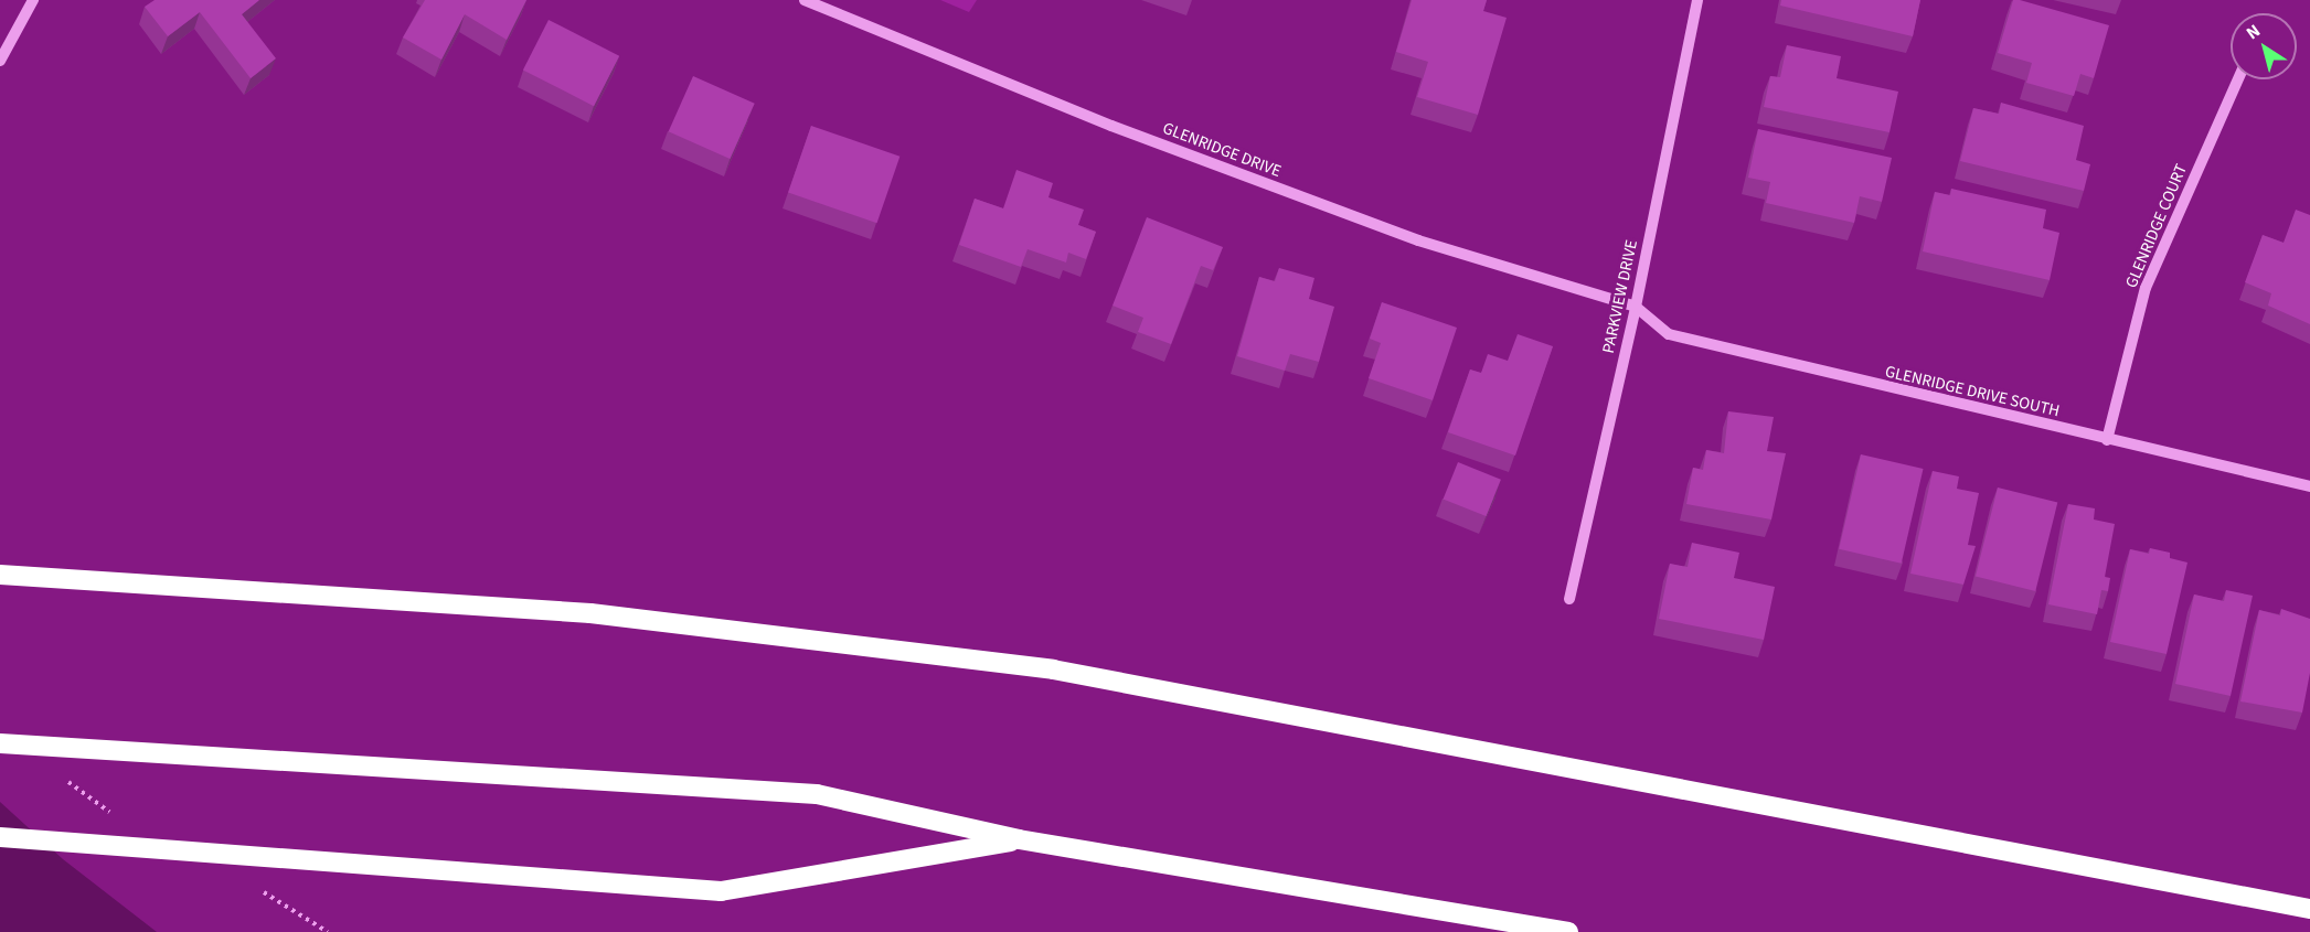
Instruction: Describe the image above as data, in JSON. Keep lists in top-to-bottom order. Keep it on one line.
{"streets":{"street":["GLENRIDGE DRIVE","GLENRIDGE COURT","PARKVIEW DRIVE","GLENRIDGE DRIVE SOUTH"]},"crossings":[["GLENRIDGE DRIVE","PARKVIEW DRIVE"],["GLENRIDGE DRIVE","GLENRIDGE DRIVE SOUTH"],["GLENRIDGE COURT","GLENRIDGE DRIVE SOUTH"],["PARKVIEW DRIVE","GLENRIDGE DRIVE SOUTH"]],"north":"top left"}
